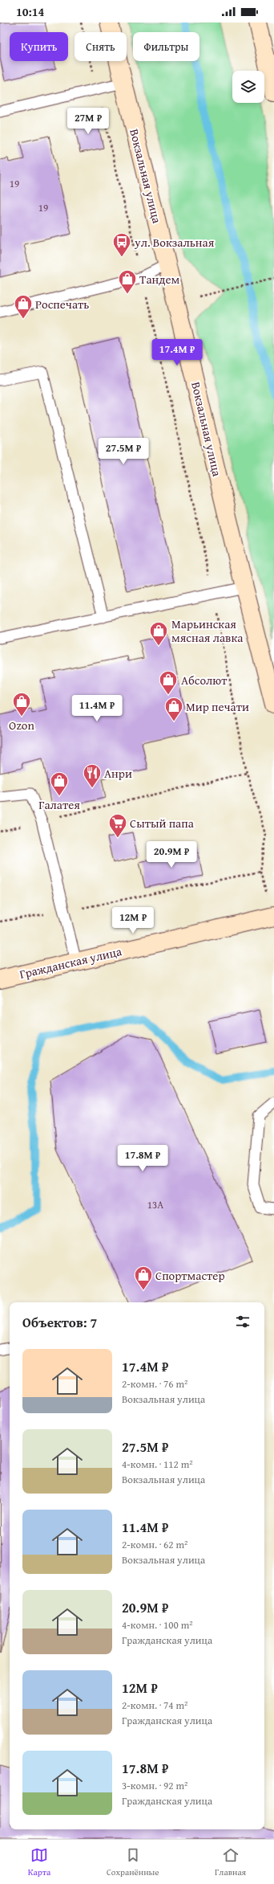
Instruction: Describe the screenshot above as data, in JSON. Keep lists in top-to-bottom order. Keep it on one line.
{"streets":{"street":["Вокзальная улица","Гражданская улица"]},"places":{"bus stop":["ул. Вокзальная"],"shop":["Тандем","Роспечать","Марьинская мясная лавка","Абсолют","Ozon","Мир печати","Галатея","Спортмастер"],"restaurant":["Анри"],"supermarket":["Сытый папа"]},"house_numbers":["19","19","13А"],"page":{"status":"10:14","chip":["Купить","Снять","Фильтры"],"price":["27M ₽","17.4M ₽","27.5M ₽","11.4M ₽","20.9M ₽","12M ₽","17.8M ₽"],"heading":"Объектов: 7","list":[{"name":"17.4M ₽","note":"2-комн. · 76 m² · Вокзальная улица"},{"name":"27.5M ₽","note":"4-комн. · 112 m² · Вокзальная улица"},{"name":"11.4M ₽","note":"2-комн. · 62 m² · Вокзальная улица"},{"name":"20.9M ₽","note":"4-комн. · 100 m² · Гражданская улица"},{"name":"12M ₽","note":"2-комн. · 74 m² · Гражданская улица"},{"name":"17.8M ₽","note":"3-комн. · 92 m² · Гражданская улица"}],"tabs":["Карта","Сохранённые","Главная"]}}
